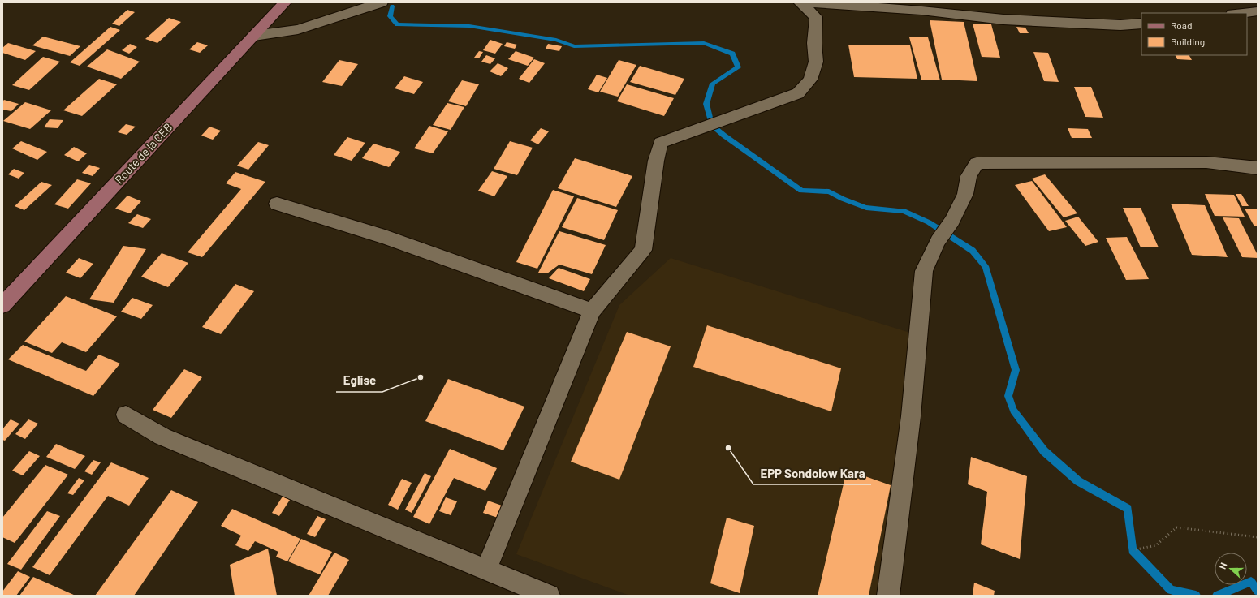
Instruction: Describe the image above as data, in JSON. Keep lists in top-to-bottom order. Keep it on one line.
{"streets":{"main road":["Route de la CEB"]},"places":["Eglise","EPP Sondolow Kara"],"legend":["Road","Building"],"north":"left"}
